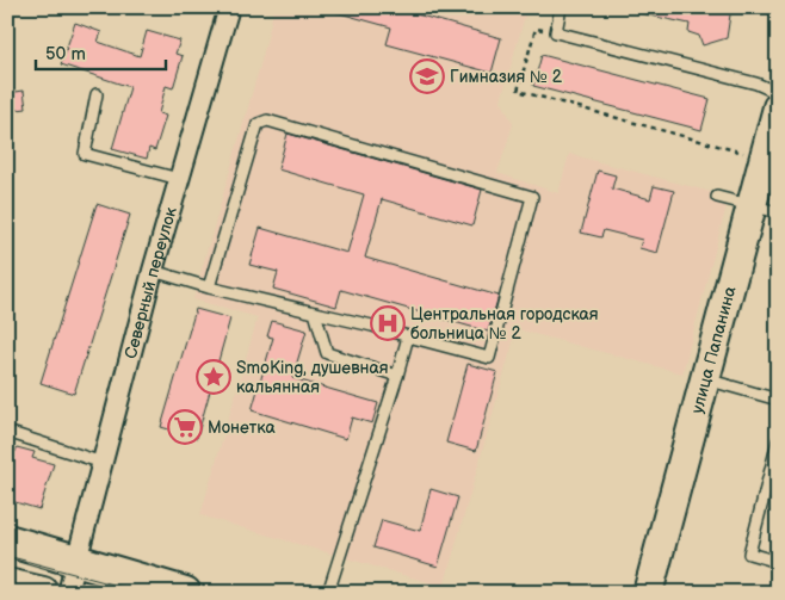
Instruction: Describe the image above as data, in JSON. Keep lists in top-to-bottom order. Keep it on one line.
{"streets":{"street":["Северный переулок","улица Папанина"]},"places":{"school or university":["Гимназия № 2"],"hospital":["Центральная городская больница № 2"],"place":["SmoKing, душевная кальянная"],"supermarket":["Монетка"]},"scale_bar":"50 m"}
